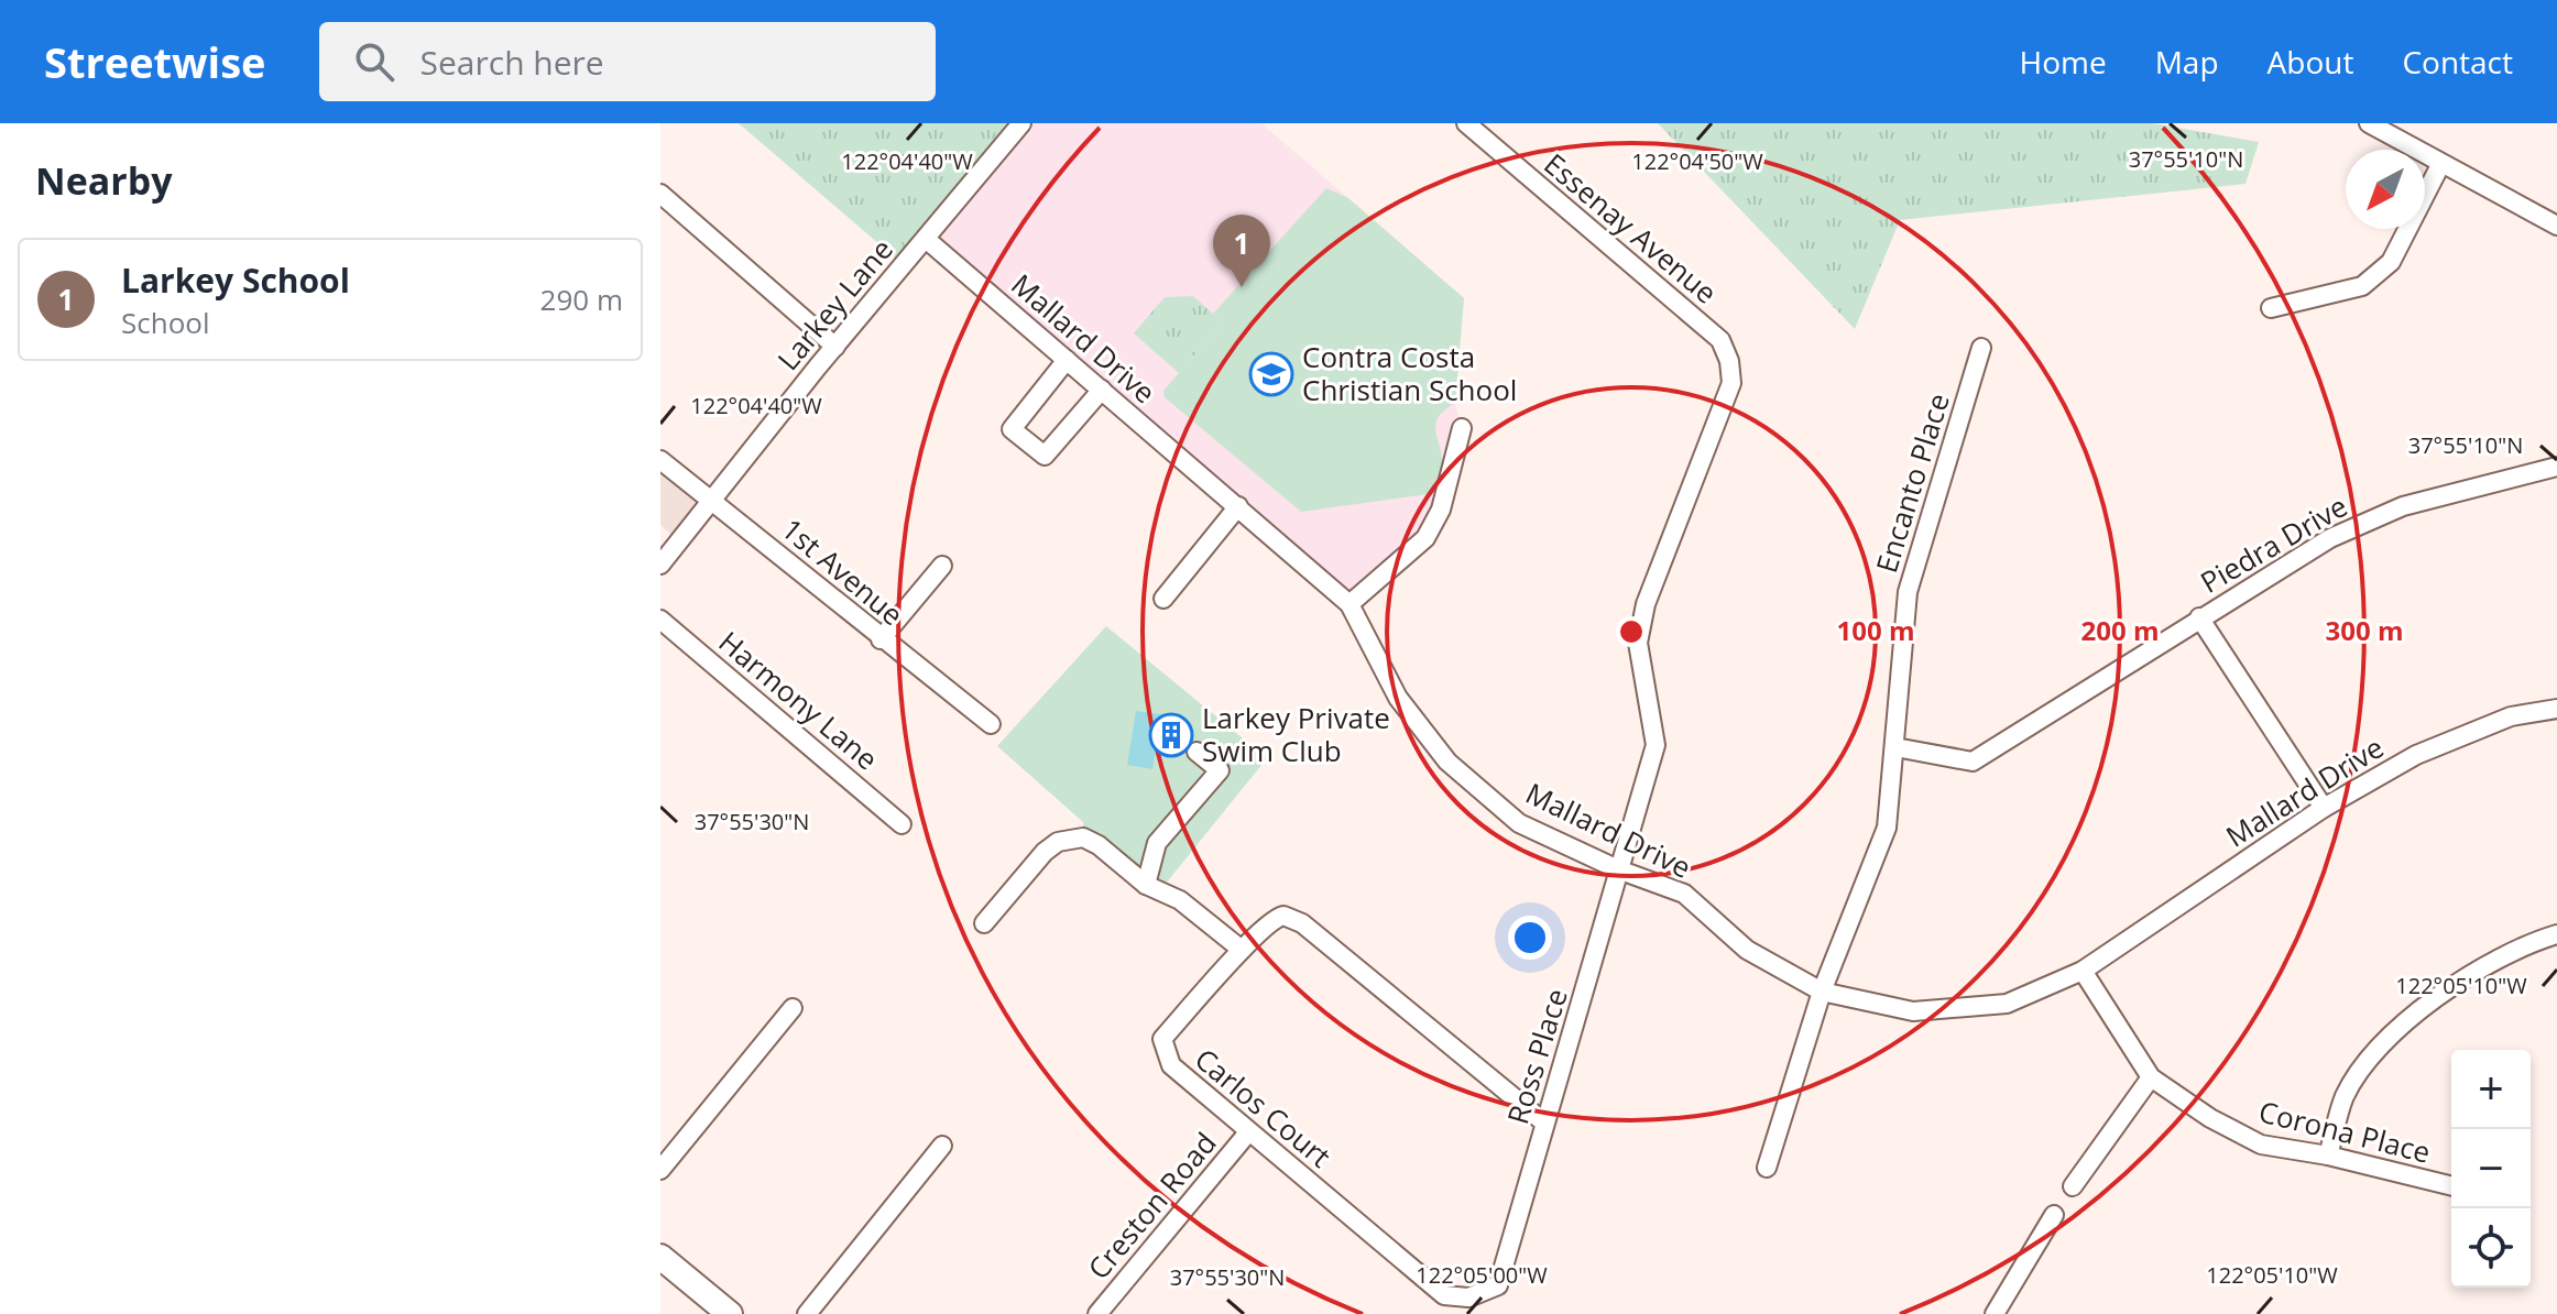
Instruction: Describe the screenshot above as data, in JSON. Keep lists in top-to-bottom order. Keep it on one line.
{"streets":{"street":["Essenay Avenue","Larkey Lane","Mallard Drive","Encanto Place","Piedra Drive","1st Avenue","Harmony Lane","Ross Place","Carlos Court","Corona Place","Creston Road"]},"crossings":[["Essenay Avenue","Ross Place"],["Larkey Lane","Mallard Drive"],["Larkey Lane","1st Avenue"],["Mallard Drive","Encanto Place"],["Mallard Drive","Ross Place"],["Mallard Drive","Corona Place"],["Encanto Place","Piedra Drive"],["Ross Place","Carlos Court"],["Carlos Court","Creston Road"]],"places":{"school or university":["Contra Costa Christian School"],"building":["Larkey Private Swim Club"]},"north":"bottom left","page":{"header":"Streetwise","search":"Search here","nav":["Home","Map","About","Contact"],"heading":"Nearby","pins":"1","list":[{"mark":"1","name":"Larkey School","note":"School","value":"290 m"}],"map_buttons":["+","−"]},"coordinates":["37°55'10\"N","122°04'40\"W","122°04'50\"W","37°55'30\"N","122°05'10\"W","122°05'00\"W"],"rings":["100 m","200 m","300 m"]}
